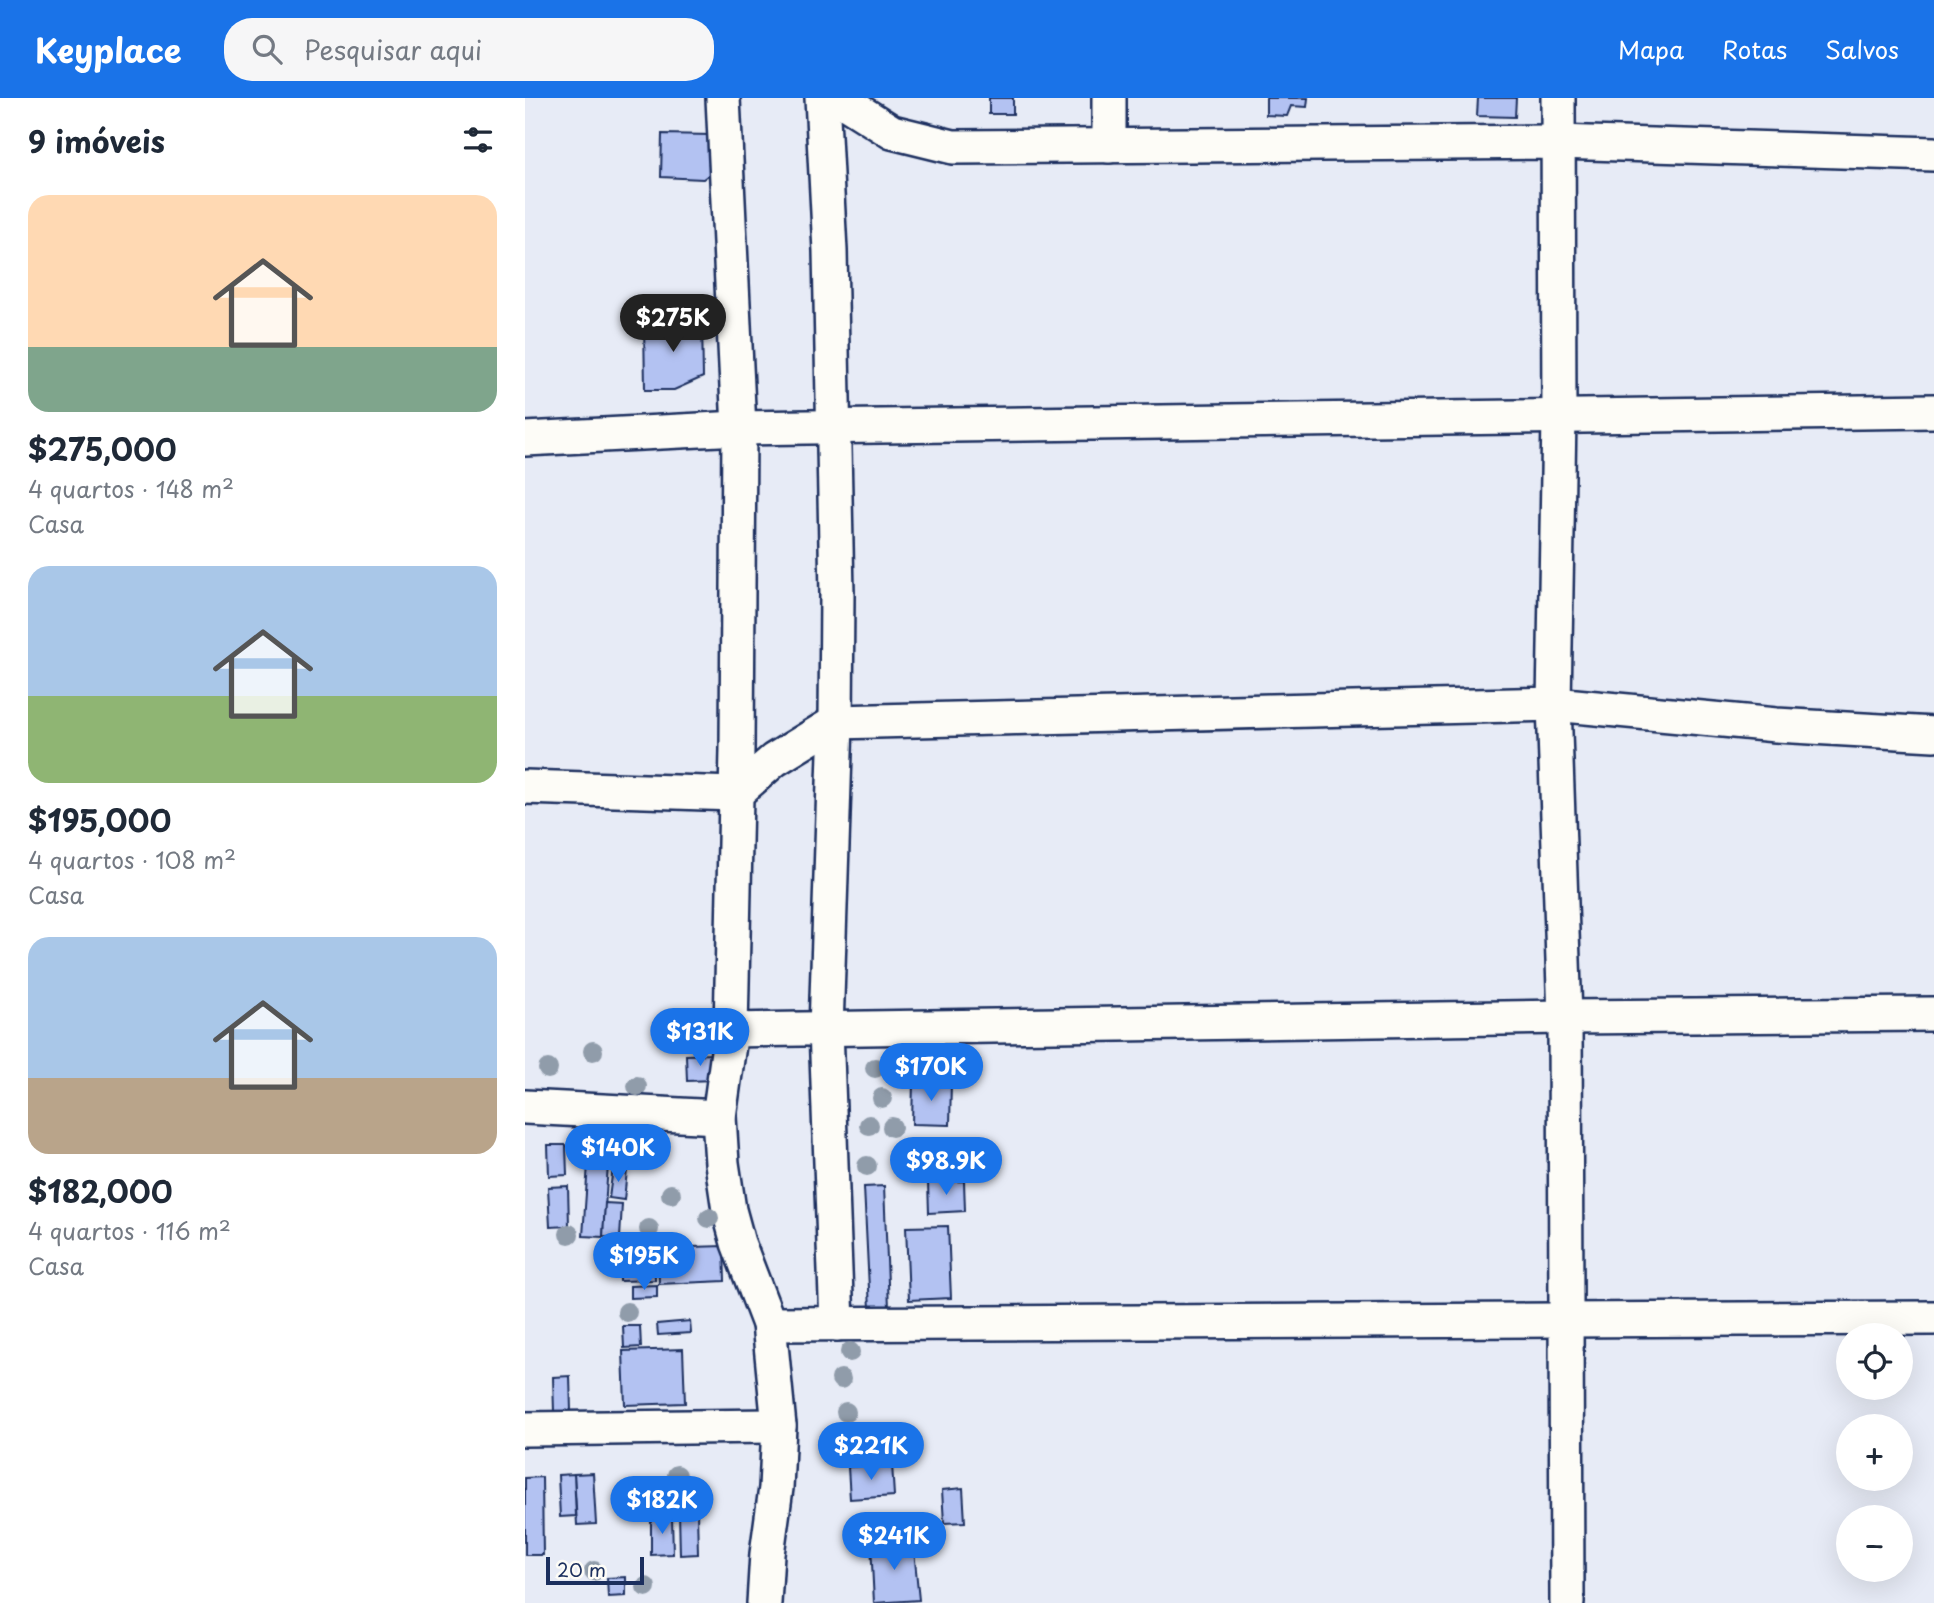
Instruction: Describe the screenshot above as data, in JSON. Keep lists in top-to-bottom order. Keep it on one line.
{"scale_bar":"20 m","page":{"header":"Keyplace","search":"Pesquisar aqui","nav":["Mapa","Rotas","Salvos"],"heading":"9 imóveis","list":[{"name":"$275,000","note":"4 quartos · 148 m² · Casa"},{"name":"$195,000","note":"4 quartos · 108 m² · Casa"},{"name":"$182,000","note":"4 quartos · 116 m² · Casa"}],"price":["$275K","$131K","$170K","$140K","$98.9K","$195K","$221K","$182K","$241K"],"map_buttons":["+","−"],"scale":"20 m"}}
